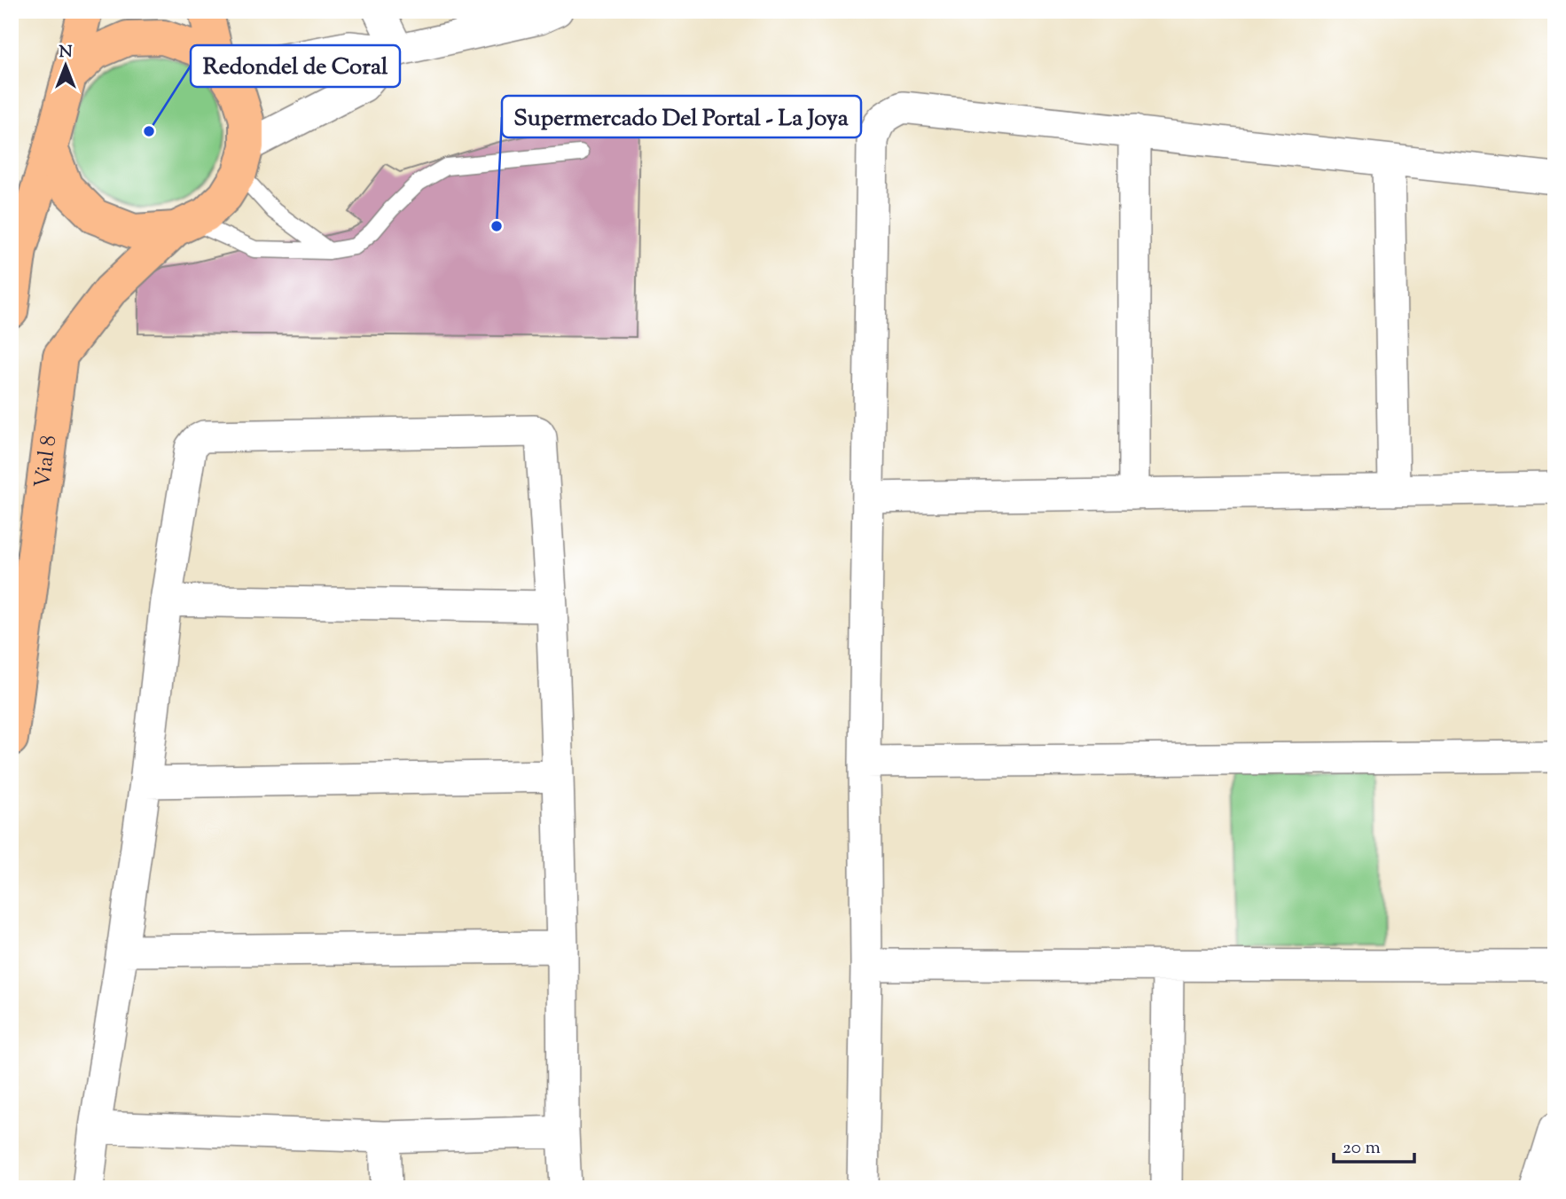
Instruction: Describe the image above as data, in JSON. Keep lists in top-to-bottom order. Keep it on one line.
{"streets":{"main road":["Vial 8"]},"places":["Redondel de Coral","Supermercado Del Portal - La Joya"],"scale_bar":"20 m","north":"top"}
